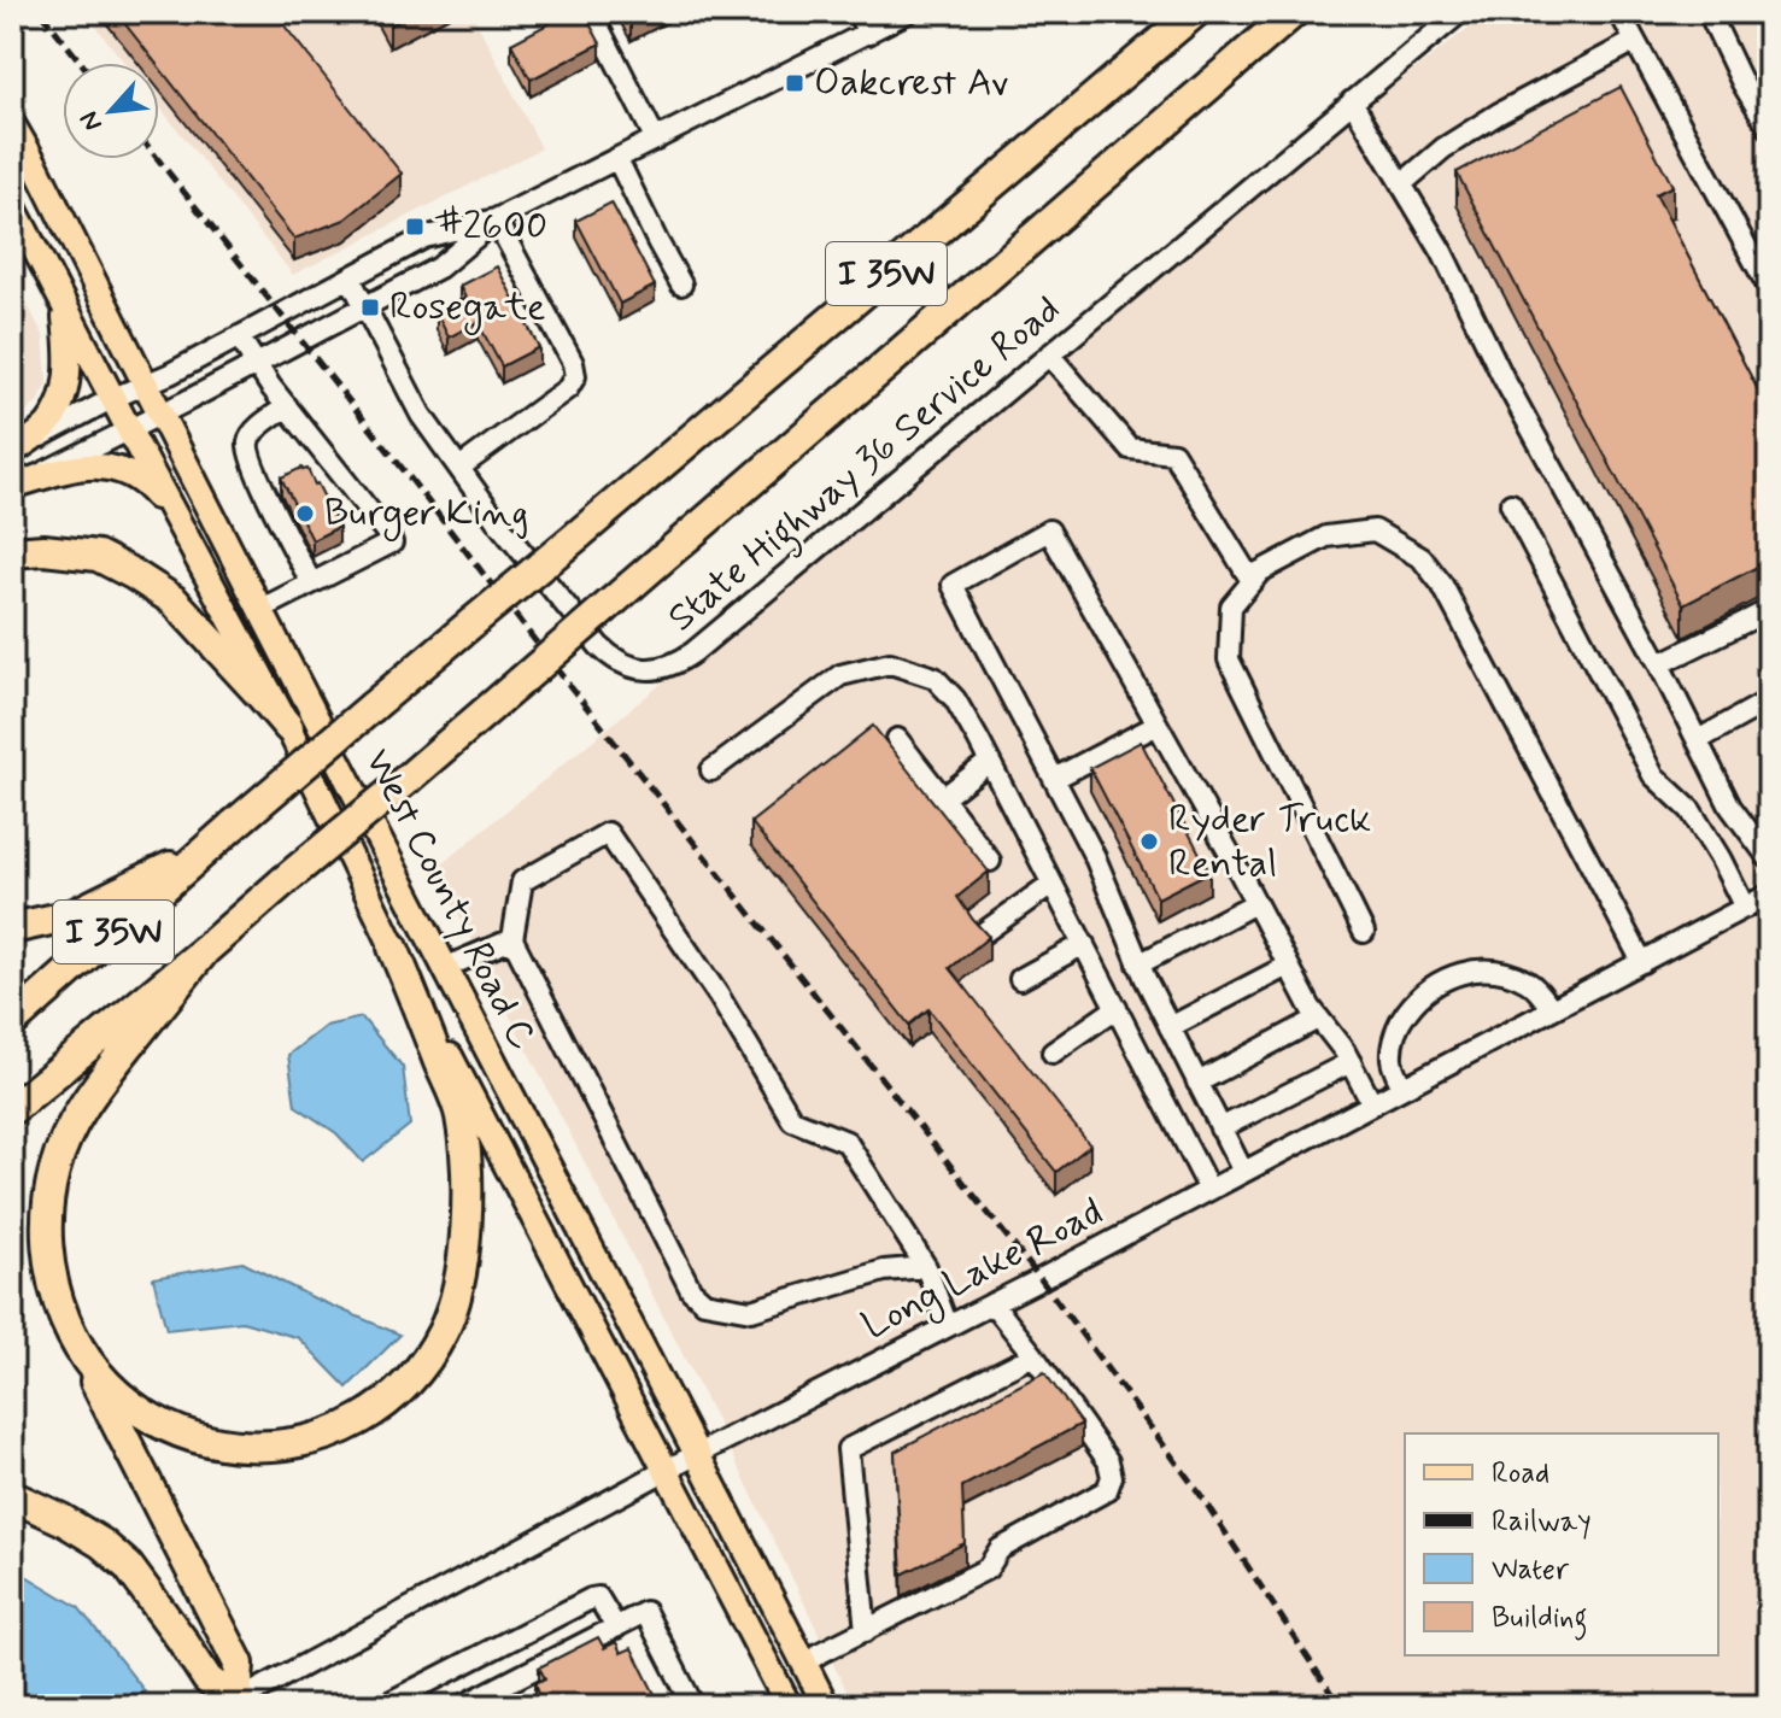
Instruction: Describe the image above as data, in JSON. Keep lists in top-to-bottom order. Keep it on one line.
{"streets":{"highway":["I 35W"],"main road":["West County Road C"],"street":["State Highway 36 Service Road","Long Lake Road"]},"crossings":[["West County Road C","Long Lake Road"]],"places":{"transit":["Oakcrest Av","#2600","Rosegate"],"other":["Burger King","Ryder Truck Rental"]},"legend":["Road","Railway","Water","Building"],"north":"bottom left"}
